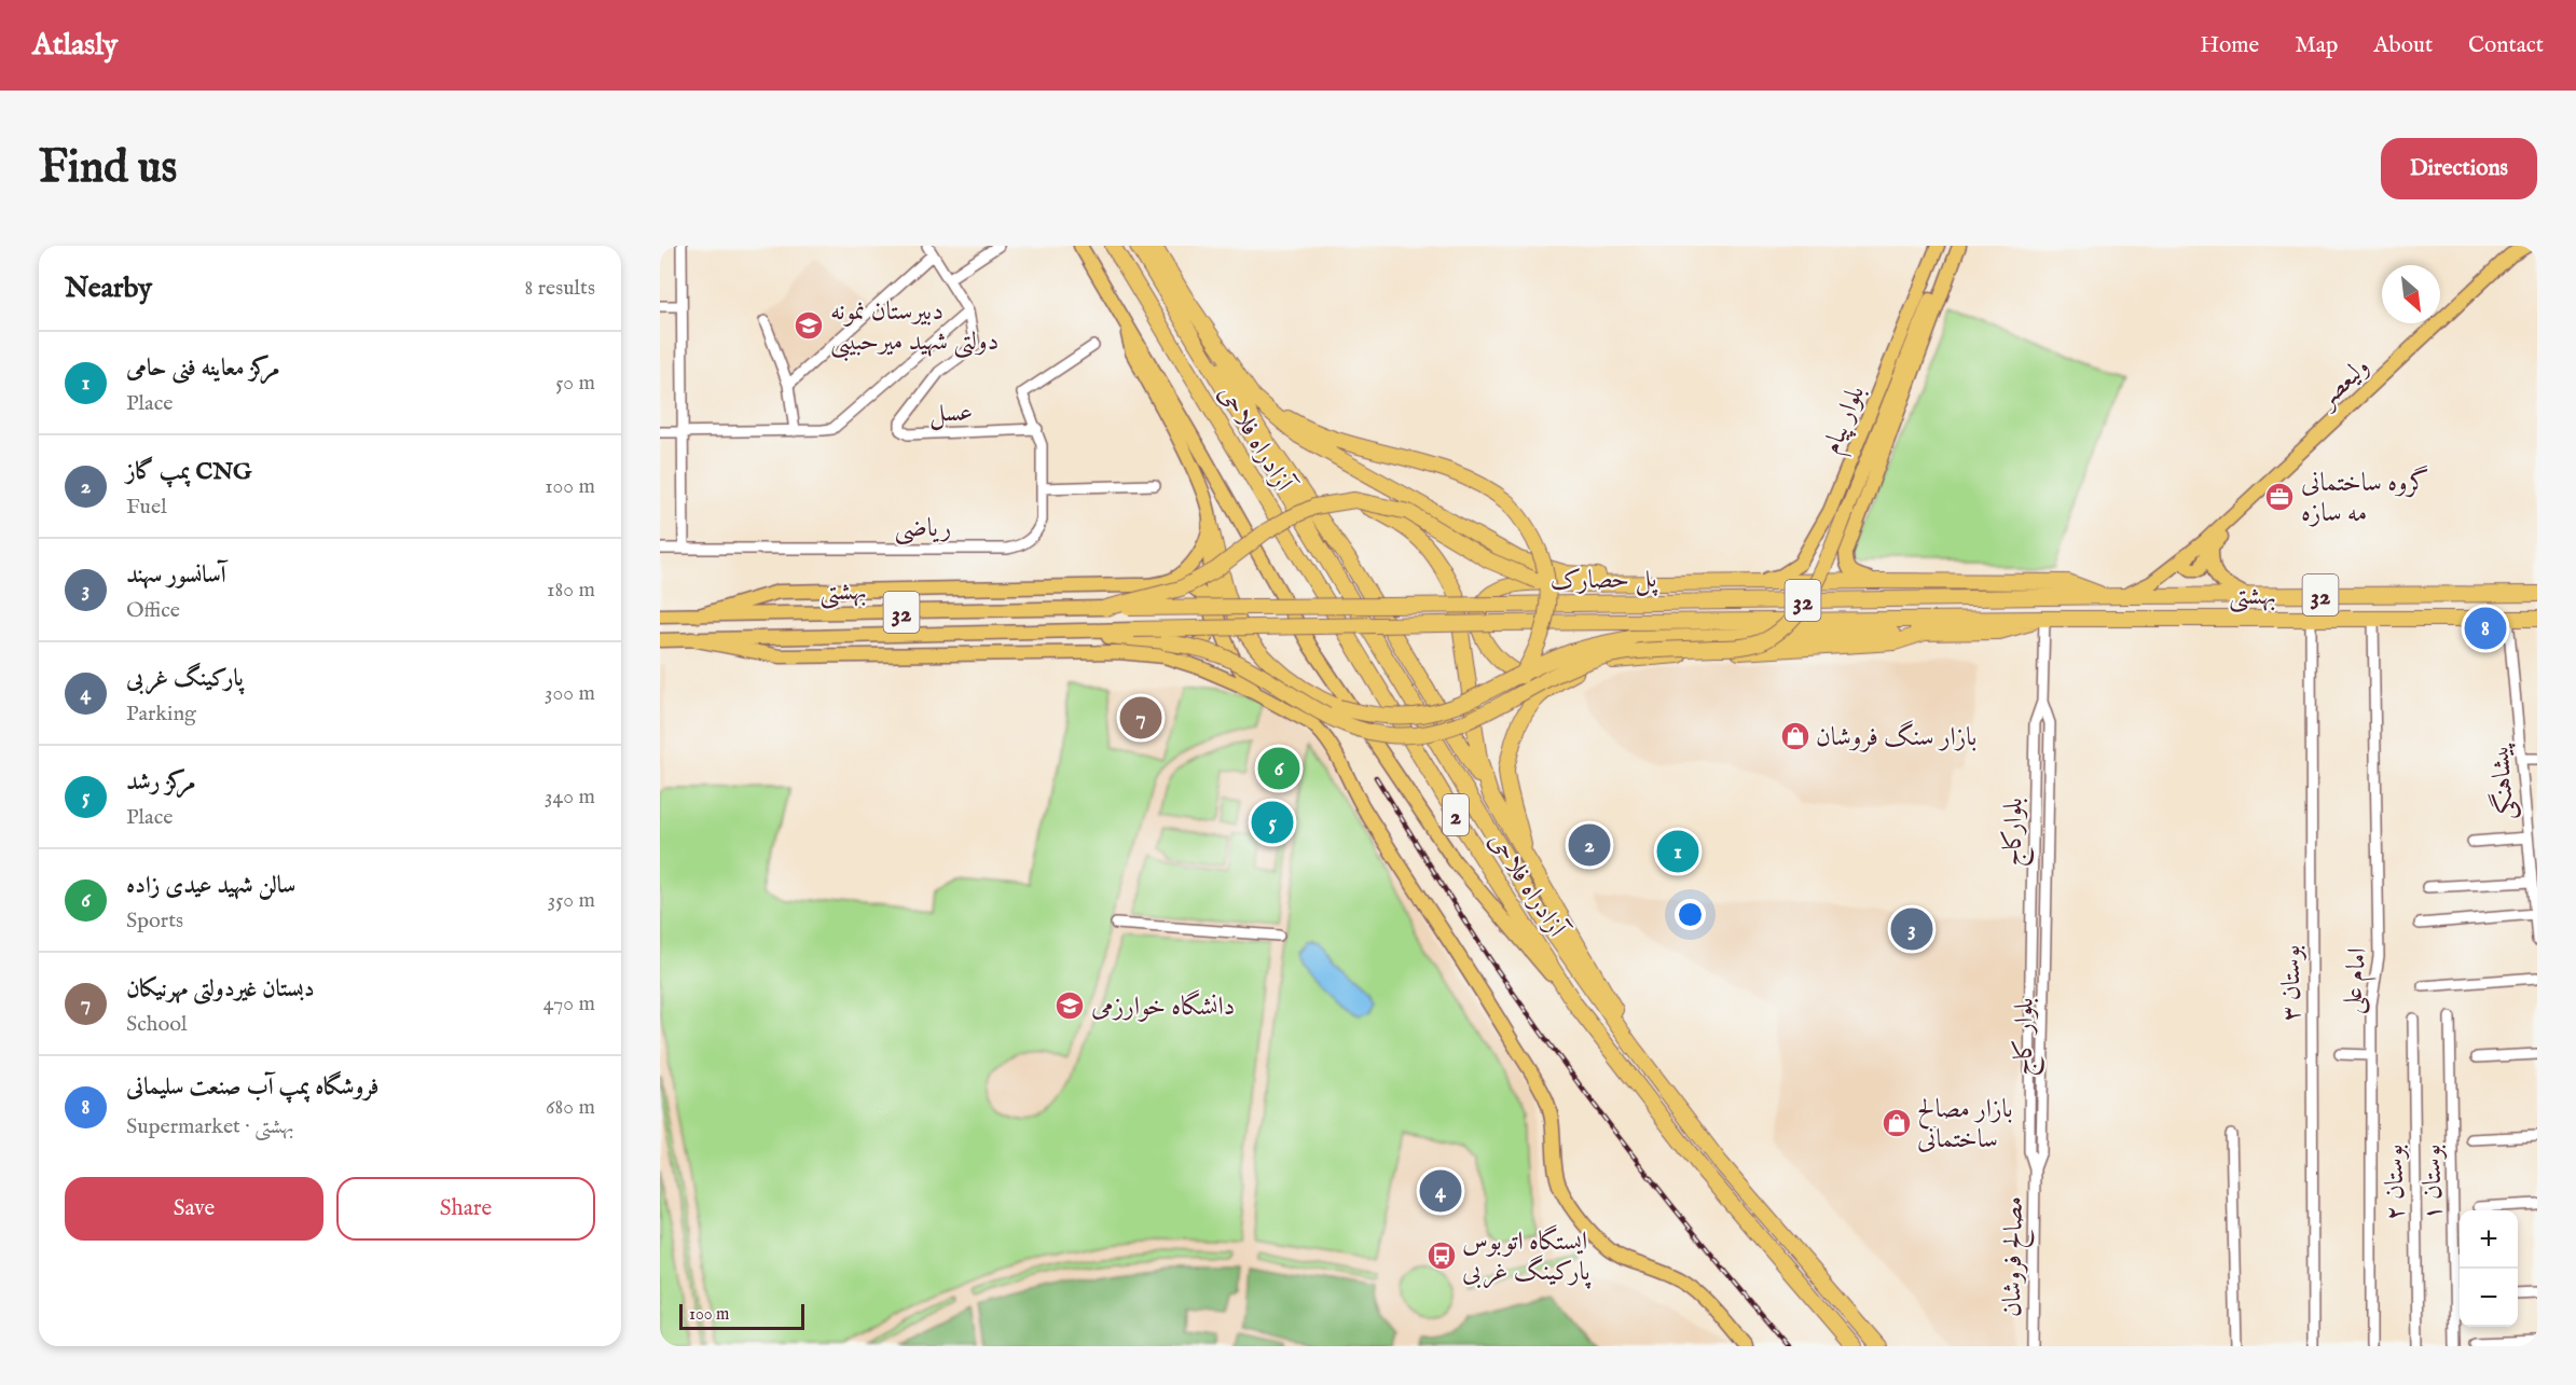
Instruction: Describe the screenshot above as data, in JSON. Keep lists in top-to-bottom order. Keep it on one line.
{"streets":{"highway":["آزادراه فلاحی","پل حصارک","بهشتی","32","2"],"main road":["ولیعصر","بلوار پیام","بهشتى"],"street":["عسل","ریاضی","پیشاهنگی","بلوارکاج","امام علی","بوستان ۳","بلوار کاج","بوستان ۲","بوستان ۱","مصالح فروشان"]},"crossings":[["ولیعصر","بهشتی"],["عسل","ریاضی"],["پل حصارک","بهشتى"],["پل حصارک","بهشتی"],["بهشتى","32"],["بهشتی","پیشاهنگی"],["بهشتی","امام علی"],["بهشتی","بوستان ۳"],["بلوارکاج","بلوار کاج"],["بلوار کاج","مصالح فروشان"]],"places":{"school or university":["دبیرستان نمونه دولتی شهید میرحبیبی","دانشگاه خوارزمی"],"office":["گروه ساختمانی مه سازه"],"shop":["بازار سنگ فروشان","بازار مصالح ساختمانی"],"bus stop":["ایستگاه اتوبوس پارکینگ غربی"]},"scale_bar":"100 m","north":"bottom right","page":{"header":"Atlasly","nav":["Home","Map","About","Contact"],"buttons":["Directions",["Save","Share"]],"title":"Find us","heading":["Nearby","8 results"],"list":[{"mark":"1","name":"مرکز معاینه فنی حامی","note":"Place","value":"50 m"},{"mark":"2","name":"پمپ گاز CNG","note":"Fuel","value":"100 m"},{"mark":"3","name":"آسانسور سهند","note":"Office","value":"180 m"},{"mark":"4","name":"پارکینگ غربی","note":"Parking","value":"300 m"},{"mark":"5","name":"مرکز رشد","note":"Place","value":"340 m"},{"mark":"6","name":"سالن شهید عیدی زاده","note":"Sports","value":"350 m"},{"mark":"7","name":"دبستان غیردولتی مهرنیکان","note":"School","value":"470 m"},{"mark":"8","name":"فروشگاه پمپ آب صنعت سلیمانی","note":"Supermarket · بهشتی","value":"680 m"}],"pins":["8","7","6","5","2","1","3","4"],"map_buttons":["+","−"],"scale":"100 m"}}
